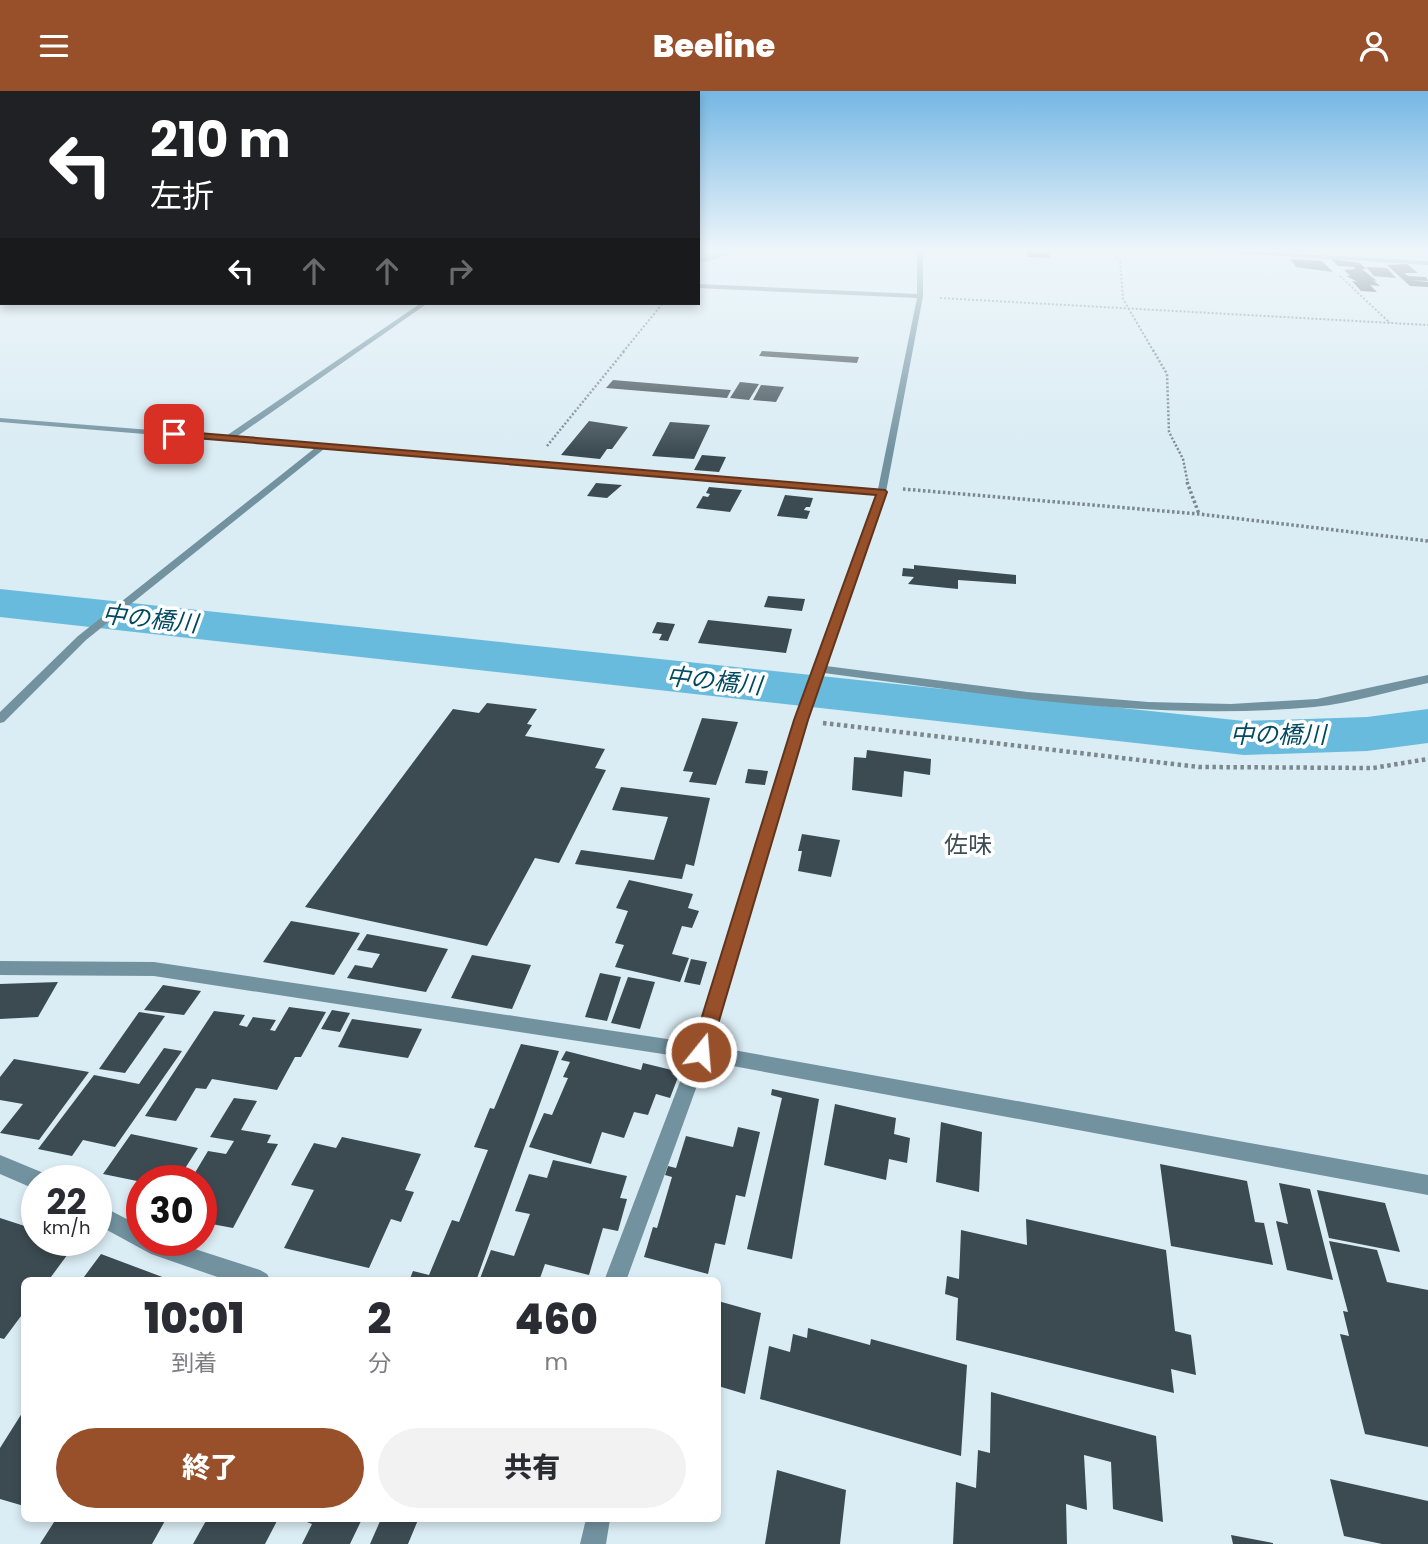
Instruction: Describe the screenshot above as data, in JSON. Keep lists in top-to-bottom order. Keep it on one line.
{"districts":["佐味"],"water":["中の橋川"],"page":{"header":"Beeline","turn":["210 m","左折"],"speed":"22 km/h","limit":"30","eta":["10:01","到着","2","分","460","m"],"buttons":["終了","共有"]}}
